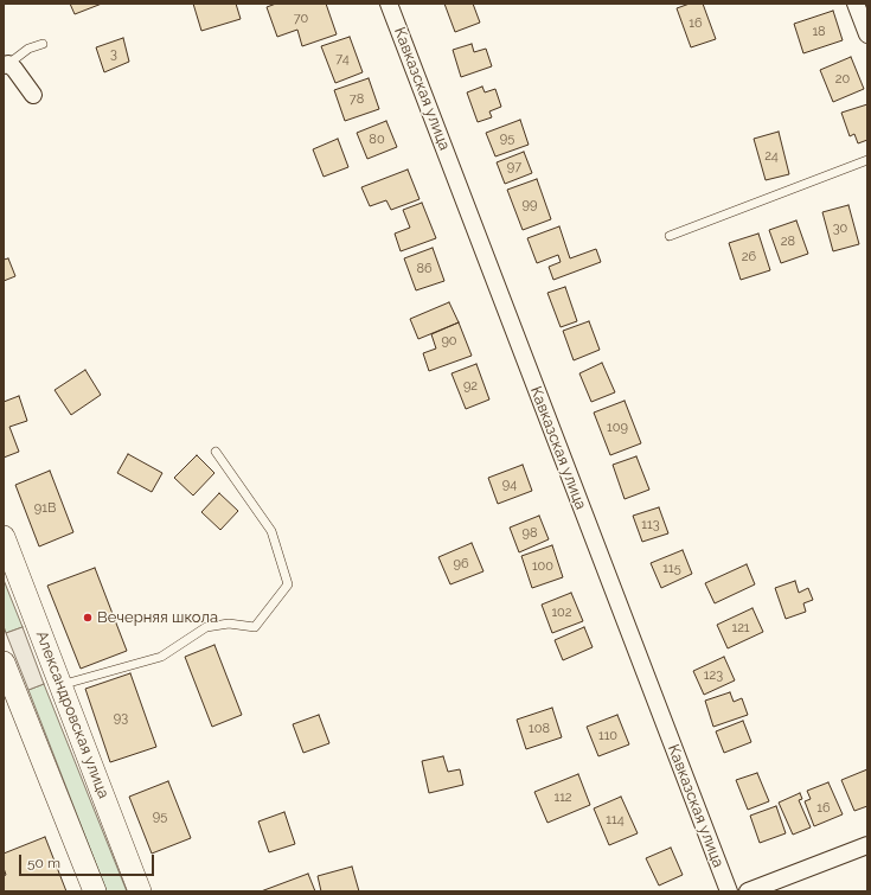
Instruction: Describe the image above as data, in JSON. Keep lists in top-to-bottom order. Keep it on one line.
{"streets":{"street":["Кавказская улица","Александровская улица"]},"places":["Вечерняя школа"],"house_numbers":["70","16","18","3","74","20","78","95","80","24","97","99","30","28","26","86","90","92","109","94","91В","113","98","96","100","115","102","121","123","93","108","110","112","16","95","114"],"scale_bar":"50 m"}
